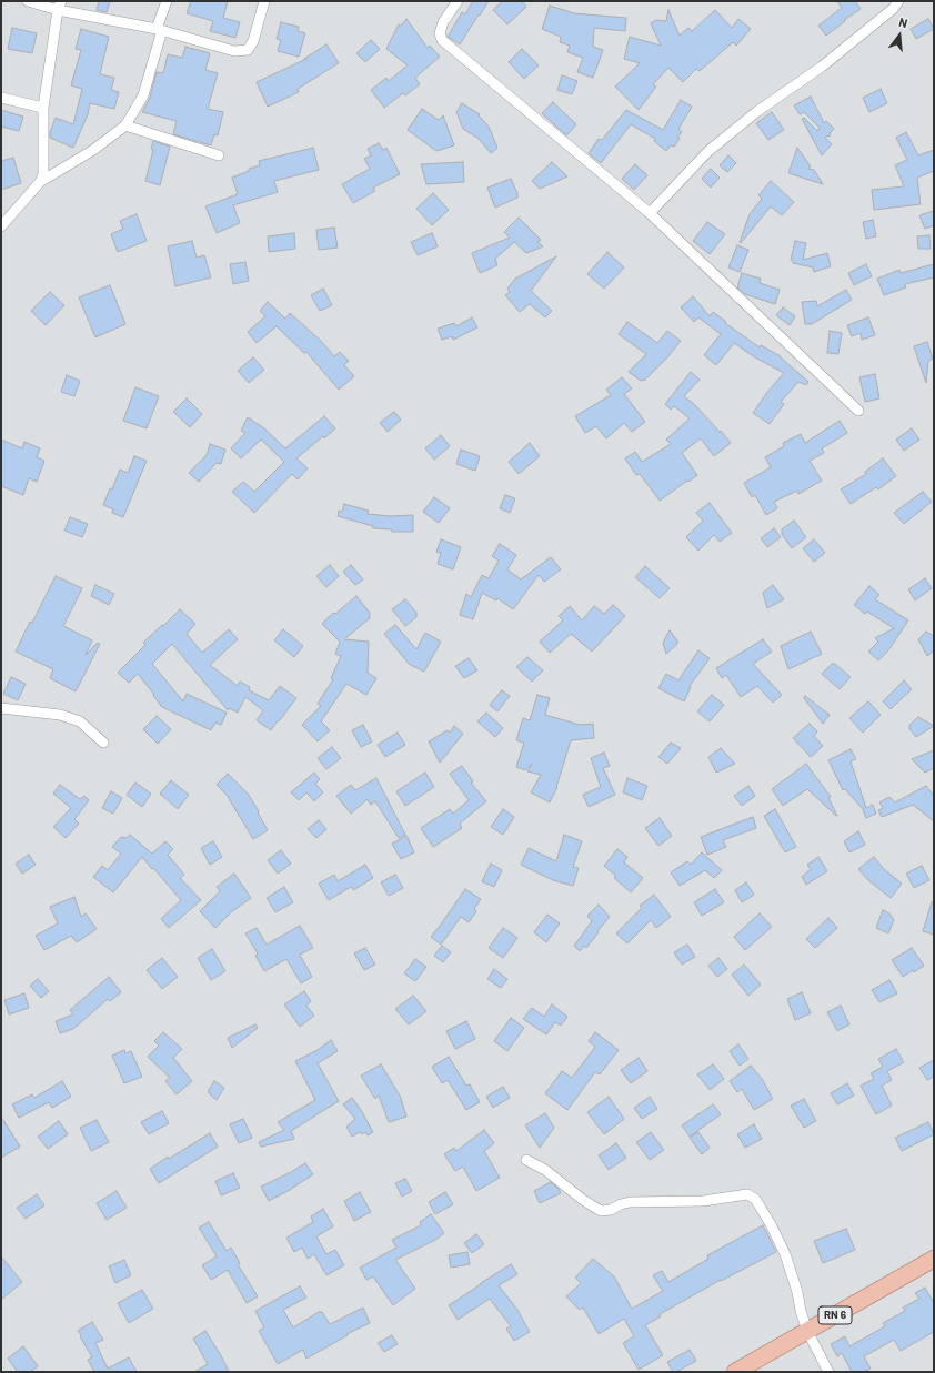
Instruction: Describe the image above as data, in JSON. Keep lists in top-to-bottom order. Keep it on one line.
{"streets":{"main road":["RN 6"]},"north":"top"}
